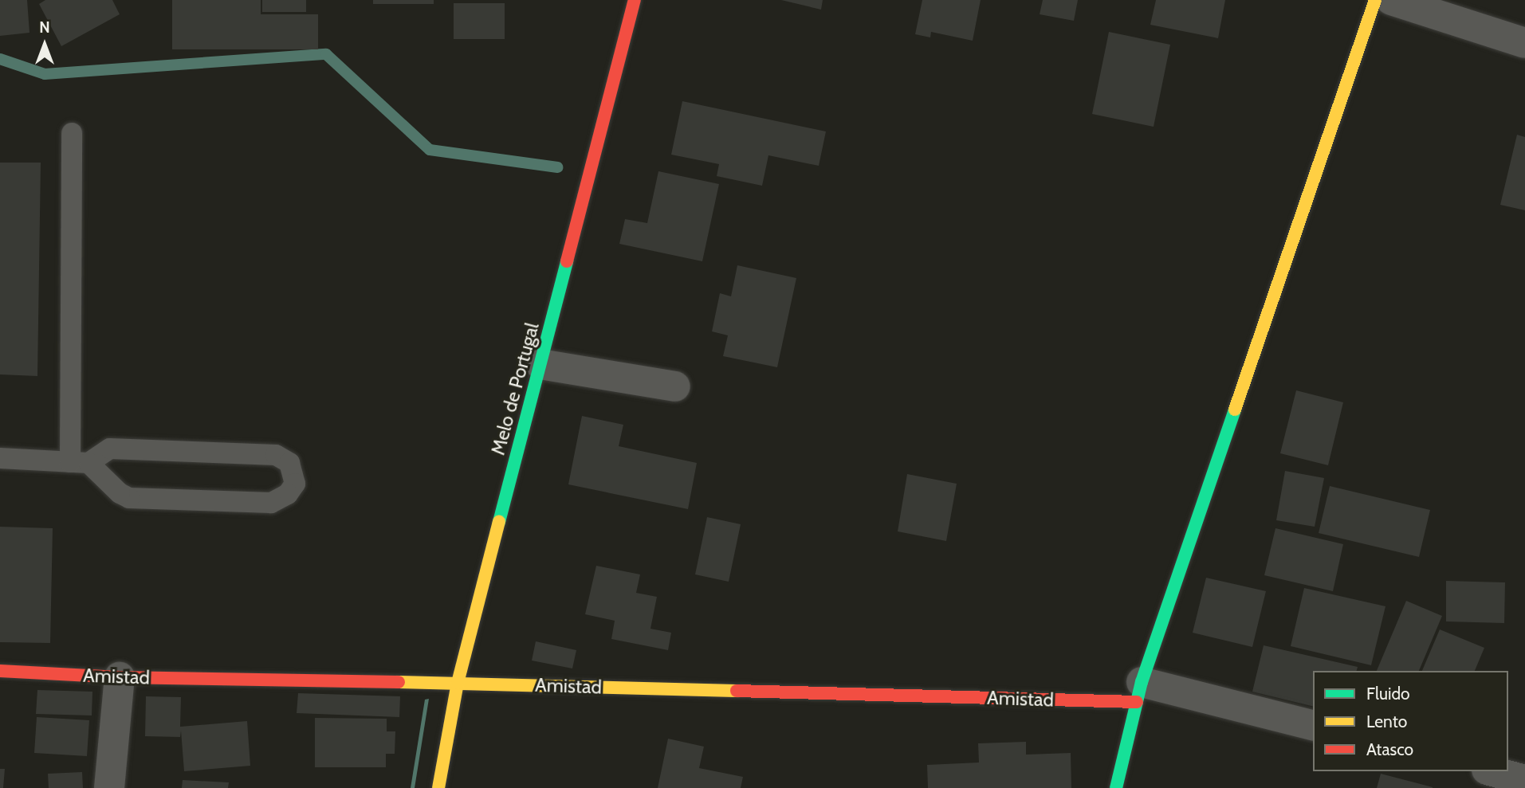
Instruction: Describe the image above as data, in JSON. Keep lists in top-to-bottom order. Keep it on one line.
{"streets":{"street":["Melo de Portugal","Amistad"]},"crossings":[["Melo de Portugal","Amistad"]],"legend":["Fluido","Lento","Atasco"],"north":"top"}
